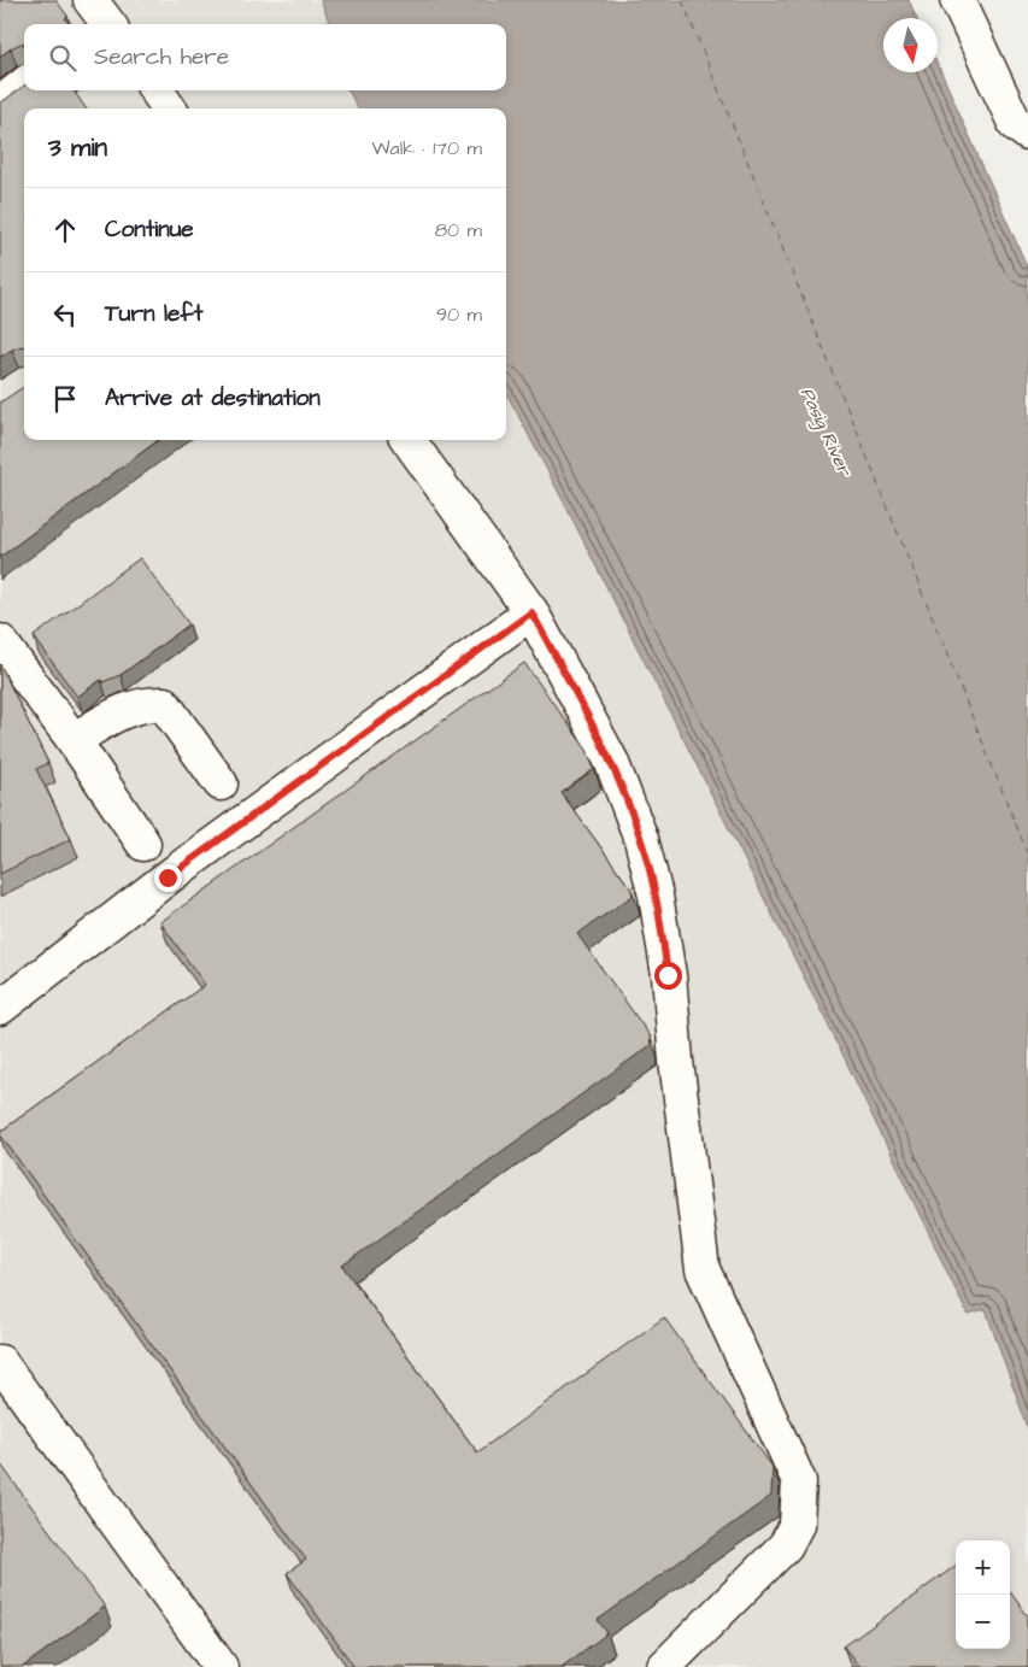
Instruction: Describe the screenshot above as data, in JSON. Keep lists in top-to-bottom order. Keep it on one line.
{"water":["Pasig River"],"north":"bottom","page":{"search":"Search here","heading":["3 min","Walk · 170 m"],"list":[["Continue","80 m"],["Turn left","90 m"],"Arrive at destination"],"map_buttons":["+","−"]}}
